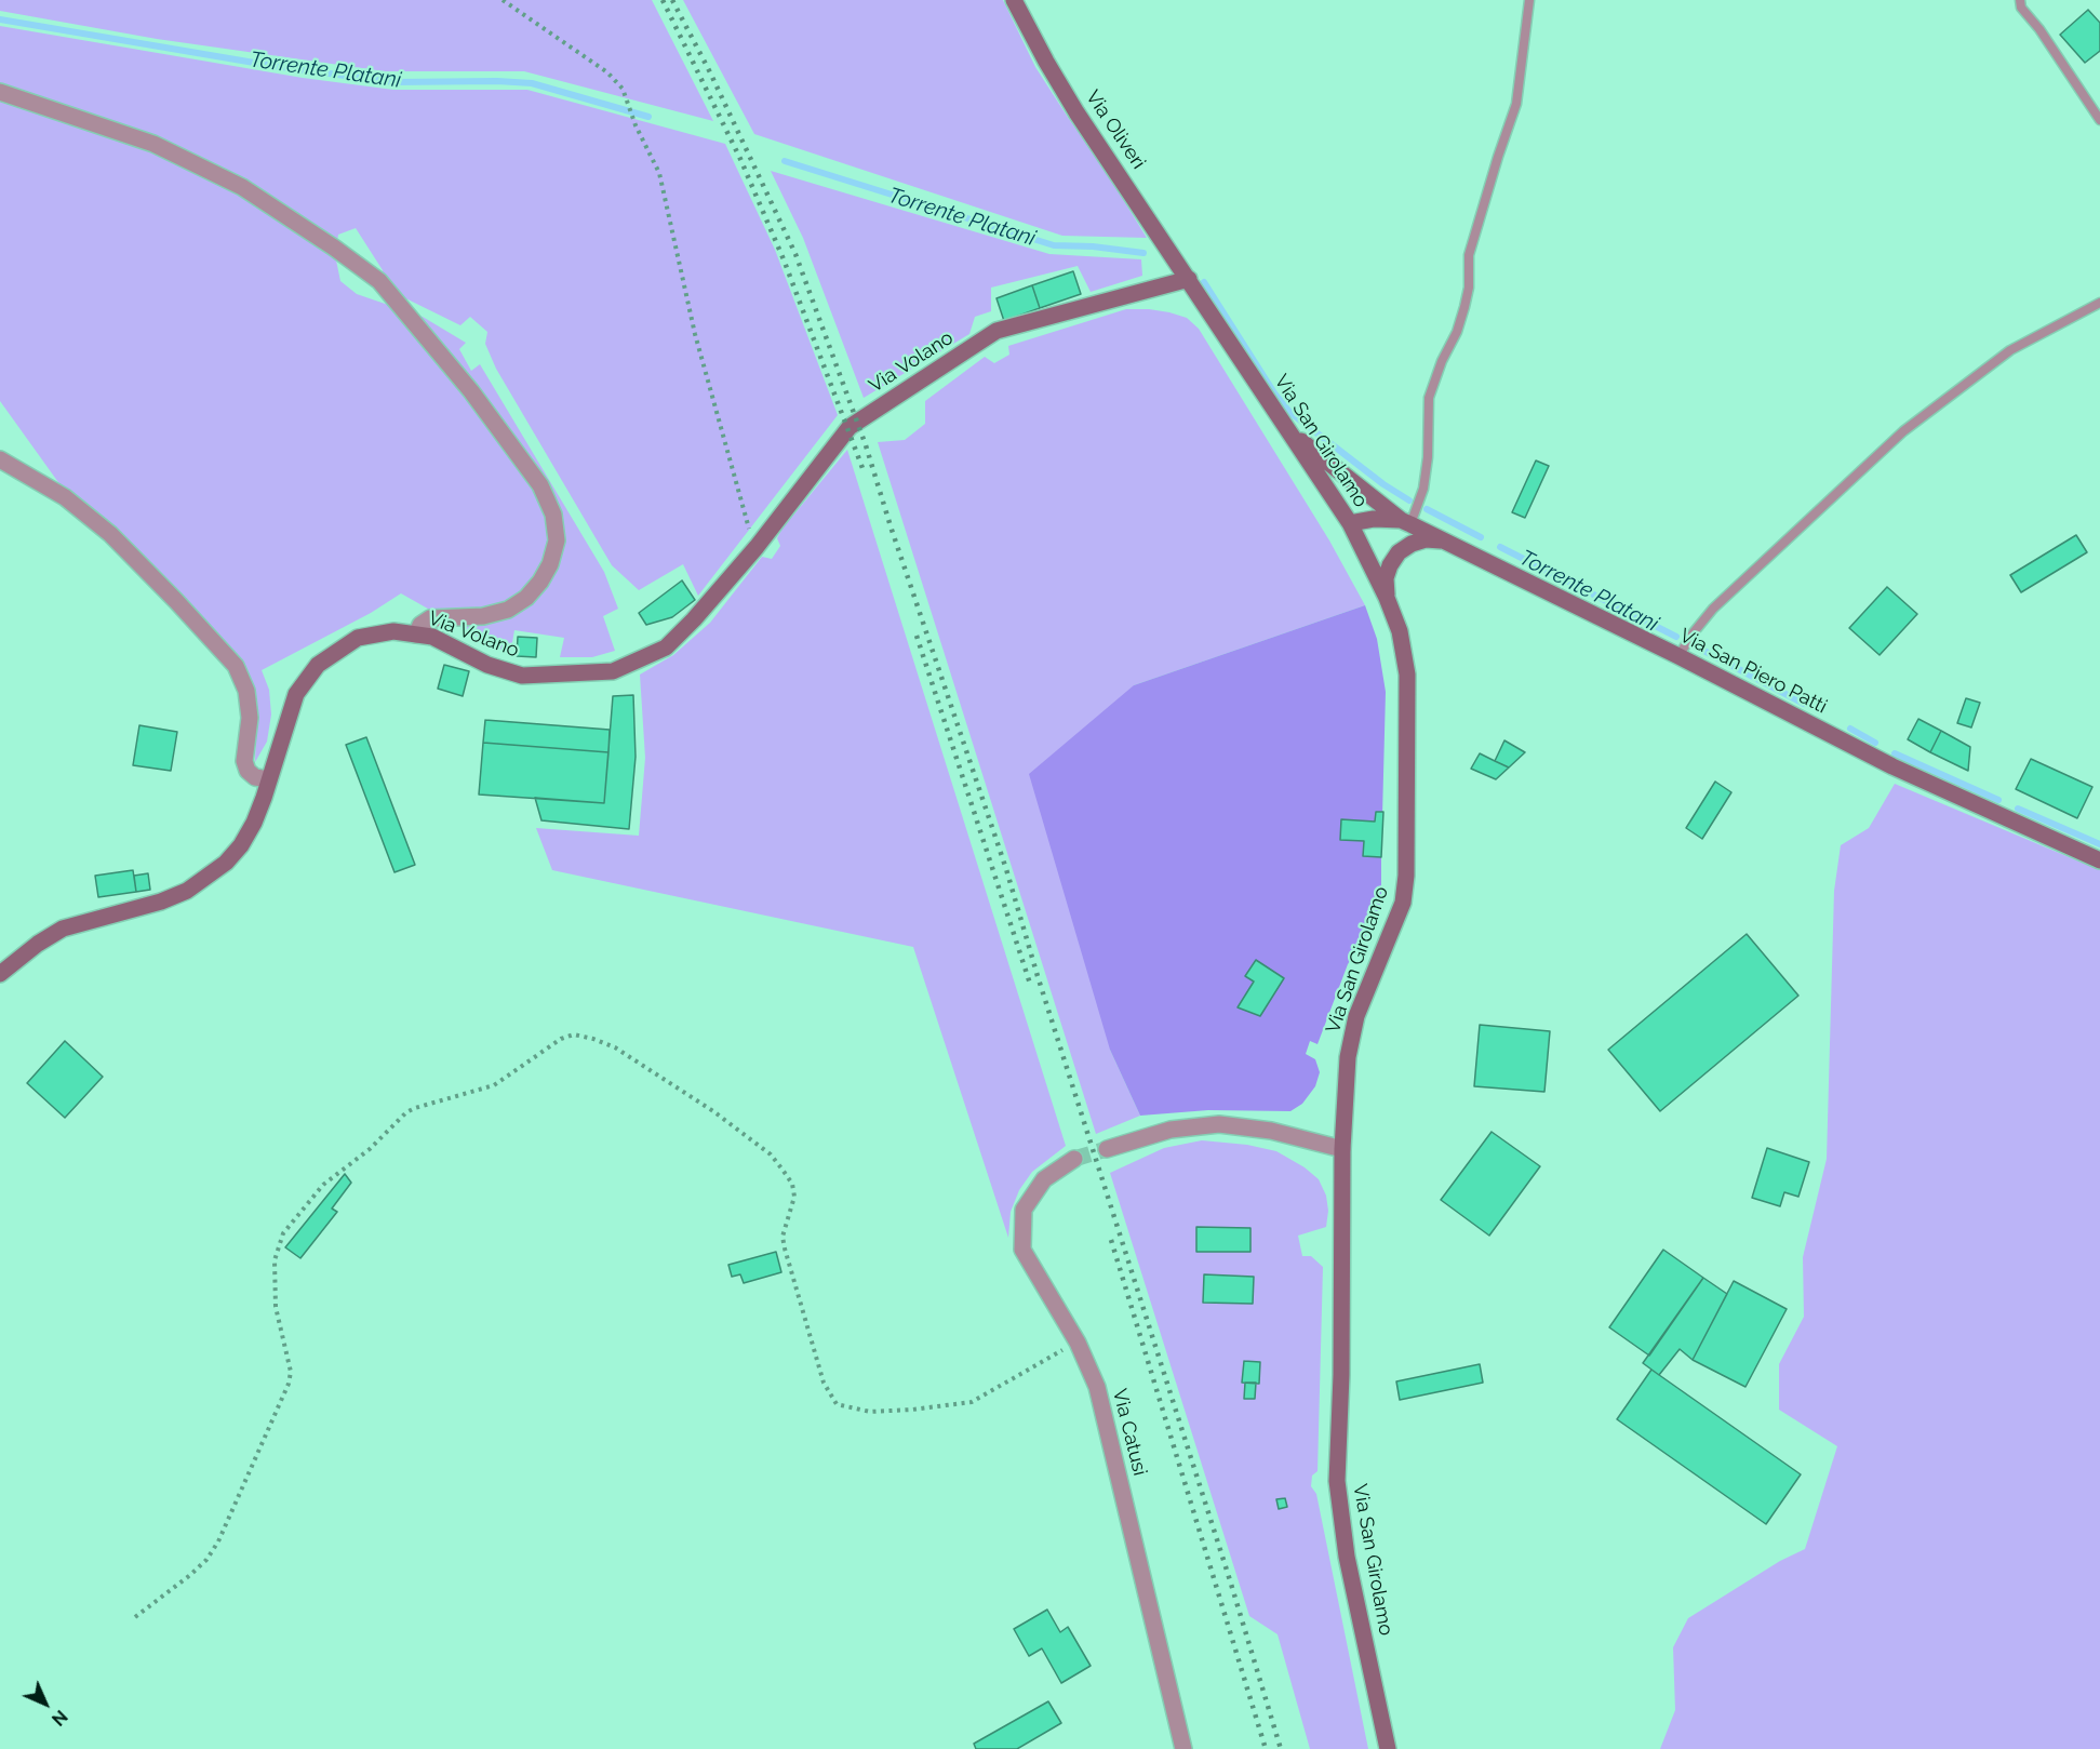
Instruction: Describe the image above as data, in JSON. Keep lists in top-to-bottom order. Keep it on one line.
{"streets":{"street":["Via Oliveri","Via Volano","Via San Girolamo","Via San Piero Patti","Via Catusi"]},"crossings":[["Via Oliveri","Via Volano"],["Via Oliveri","Via San Girolamo"],["Via Volano","Via San Girolamo"],["Via San Girolamo","Via San Piero Patti"]],"water":["Torrente Platani"],"north":"bottom right"}
